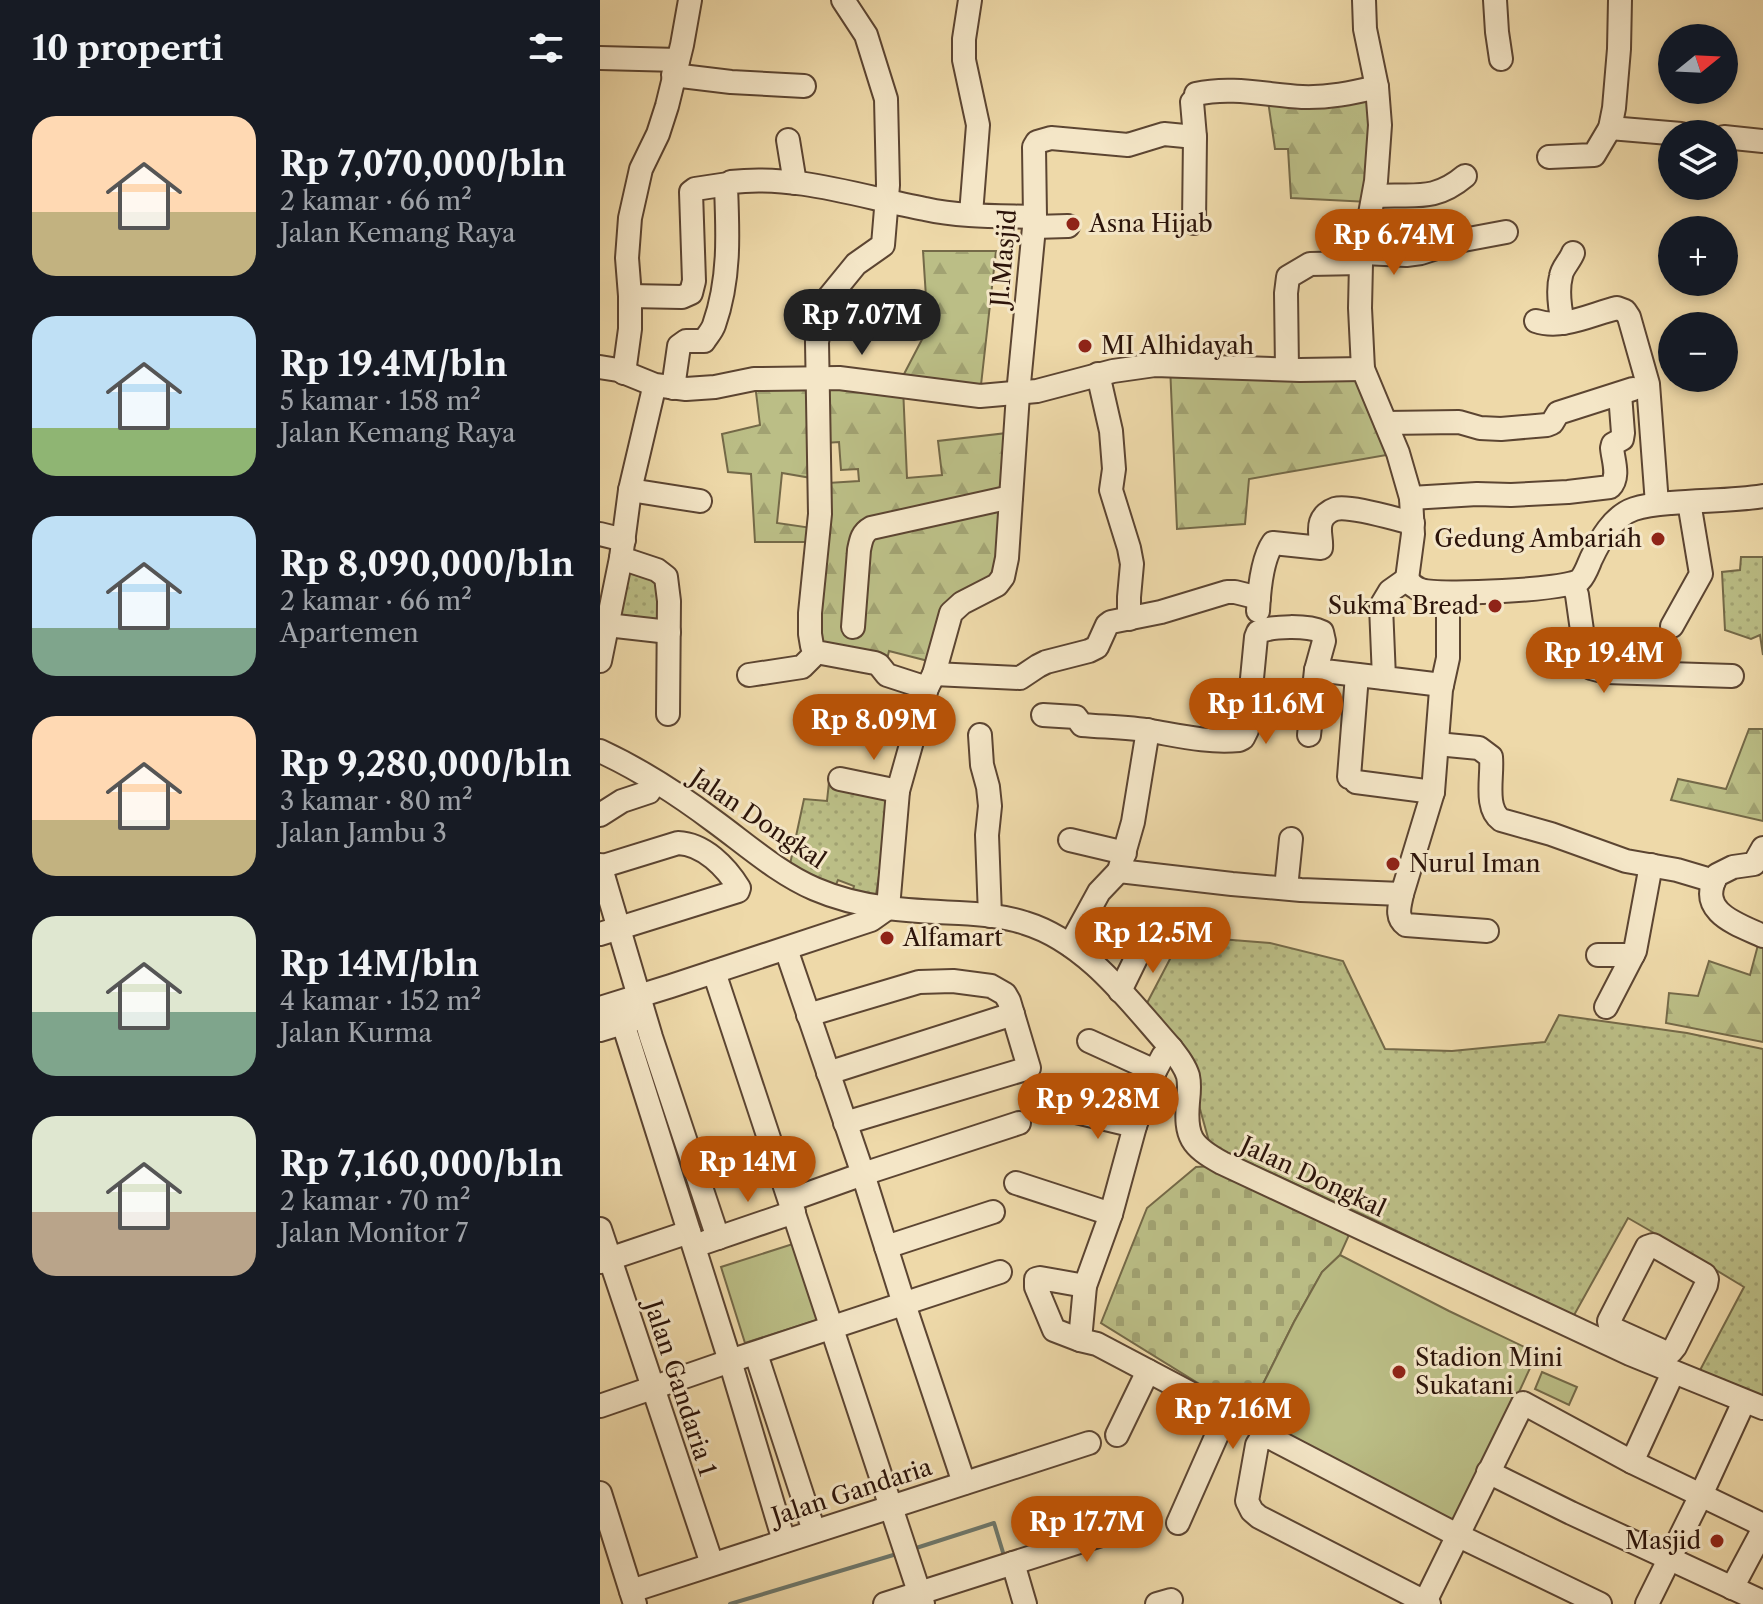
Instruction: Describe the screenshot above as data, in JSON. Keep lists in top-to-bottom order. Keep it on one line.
{"streets":{"street":["Jl.Masjid","Jalan Dongkal","Jalan Gandaria 1","Jalan Gandaria"]},"crossings":[["Jl.Masjid","Jalan Dongkal"],["Jalan Gandaria 1","Jalan Gandaria"]],"places":["Asna Hijab","MI Alhidayah","Gedung Ambariah","Sukma Bread","Nurul Iman","Alfamart","Stadion Mini Sukatani","Masjid"],"north":"right","page":{"heading":"10 properti","map_buttons":["+","−"],"list":[{"name":"Rp 7,070,000/bln","note":"2 kamar · 66 m² · Jalan Kemang Raya"},{"name":"Rp 19.4M/bln","note":"5 kamar · 158 m² · Jalan Kemang Raya"},{"name":"Rp 8,090,000/bln","note":"2 kamar · 66 m² · Apartemen"},{"name":"Rp 9,280,000/bln","note":"3 kamar · 80 m² · Jalan Jambu 3"},{"name":"Rp 14M/bln","note":"4 kamar · 152 m² · Jalan Kurma"},{"name":"Rp 7,160,000/bln","note":"2 kamar · 70 m² · Jalan Monitor 7"}],"price":["Rp 6.74M","Rp 7.07M","Rp 19.4M","Rp 11.6M","Rp 8.09M","Rp 12.5M","Rp 9.28M","Rp 14M","Rp 7.16M","Rp 17.7M"]}}
